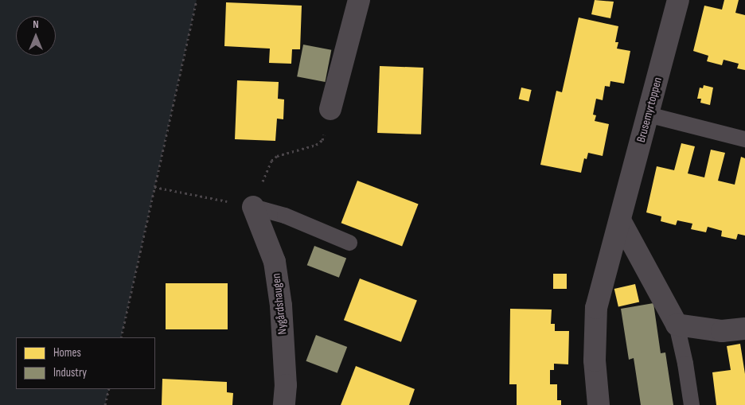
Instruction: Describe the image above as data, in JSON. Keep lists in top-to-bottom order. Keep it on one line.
{"streets":{"street":["Brusemyrtoppen","Nygårdshaugen"]},"legend":["Homes","Industry"],"north":"top"}
